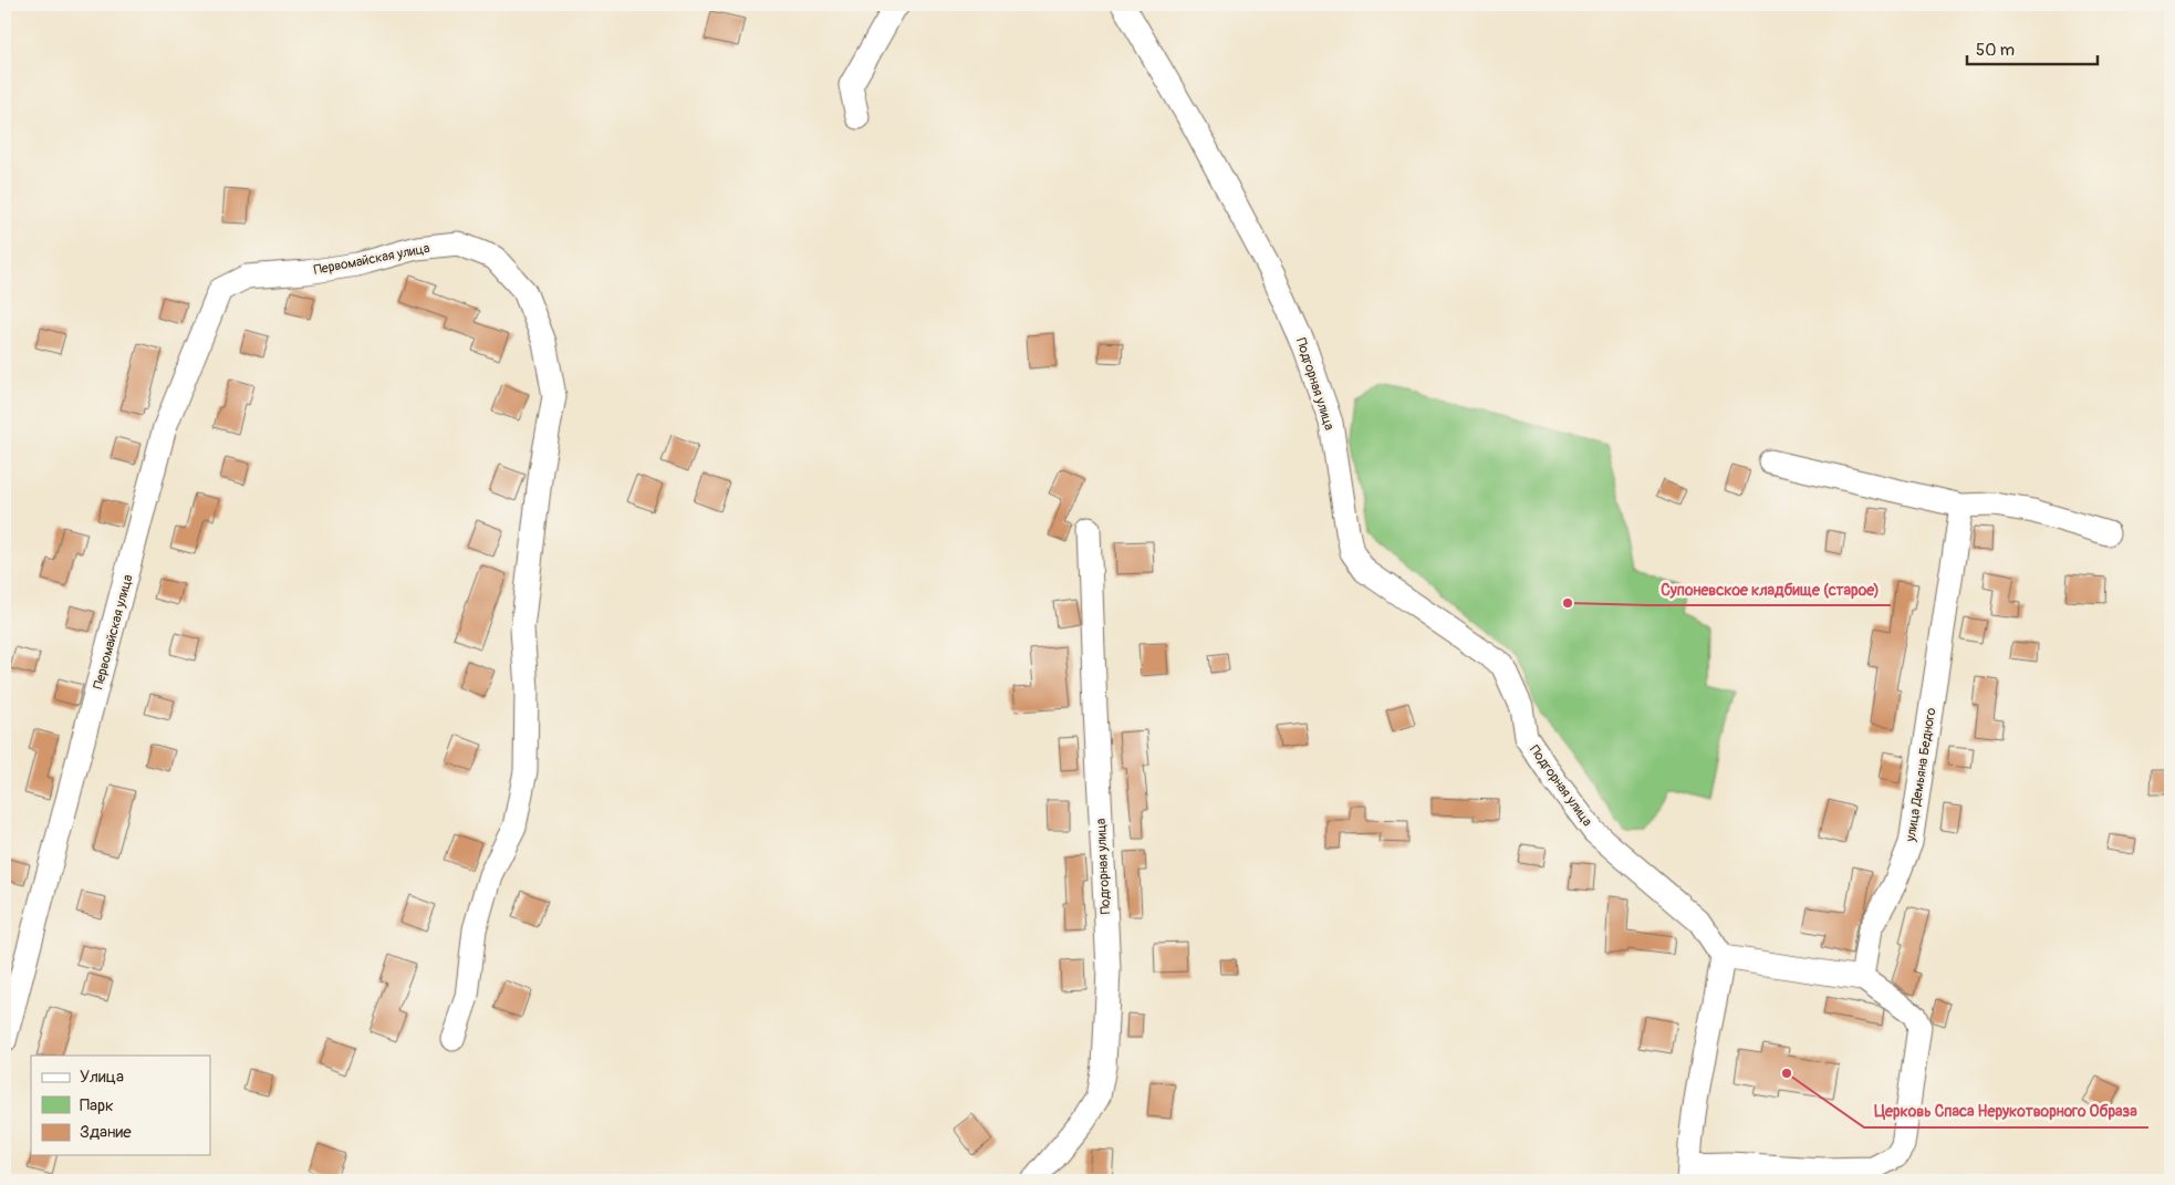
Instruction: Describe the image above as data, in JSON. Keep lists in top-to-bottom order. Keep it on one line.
{"streets":{"street":["Первомайская улица","Подгорная улица","улица Демьяна Бедного"]},"places":["Супоневское кладбище (старое)","Церковь Спаса Нерукотворного Образа"],"legend":["Улица","Парк","Здание"],"scale_bar":"50 m"}
